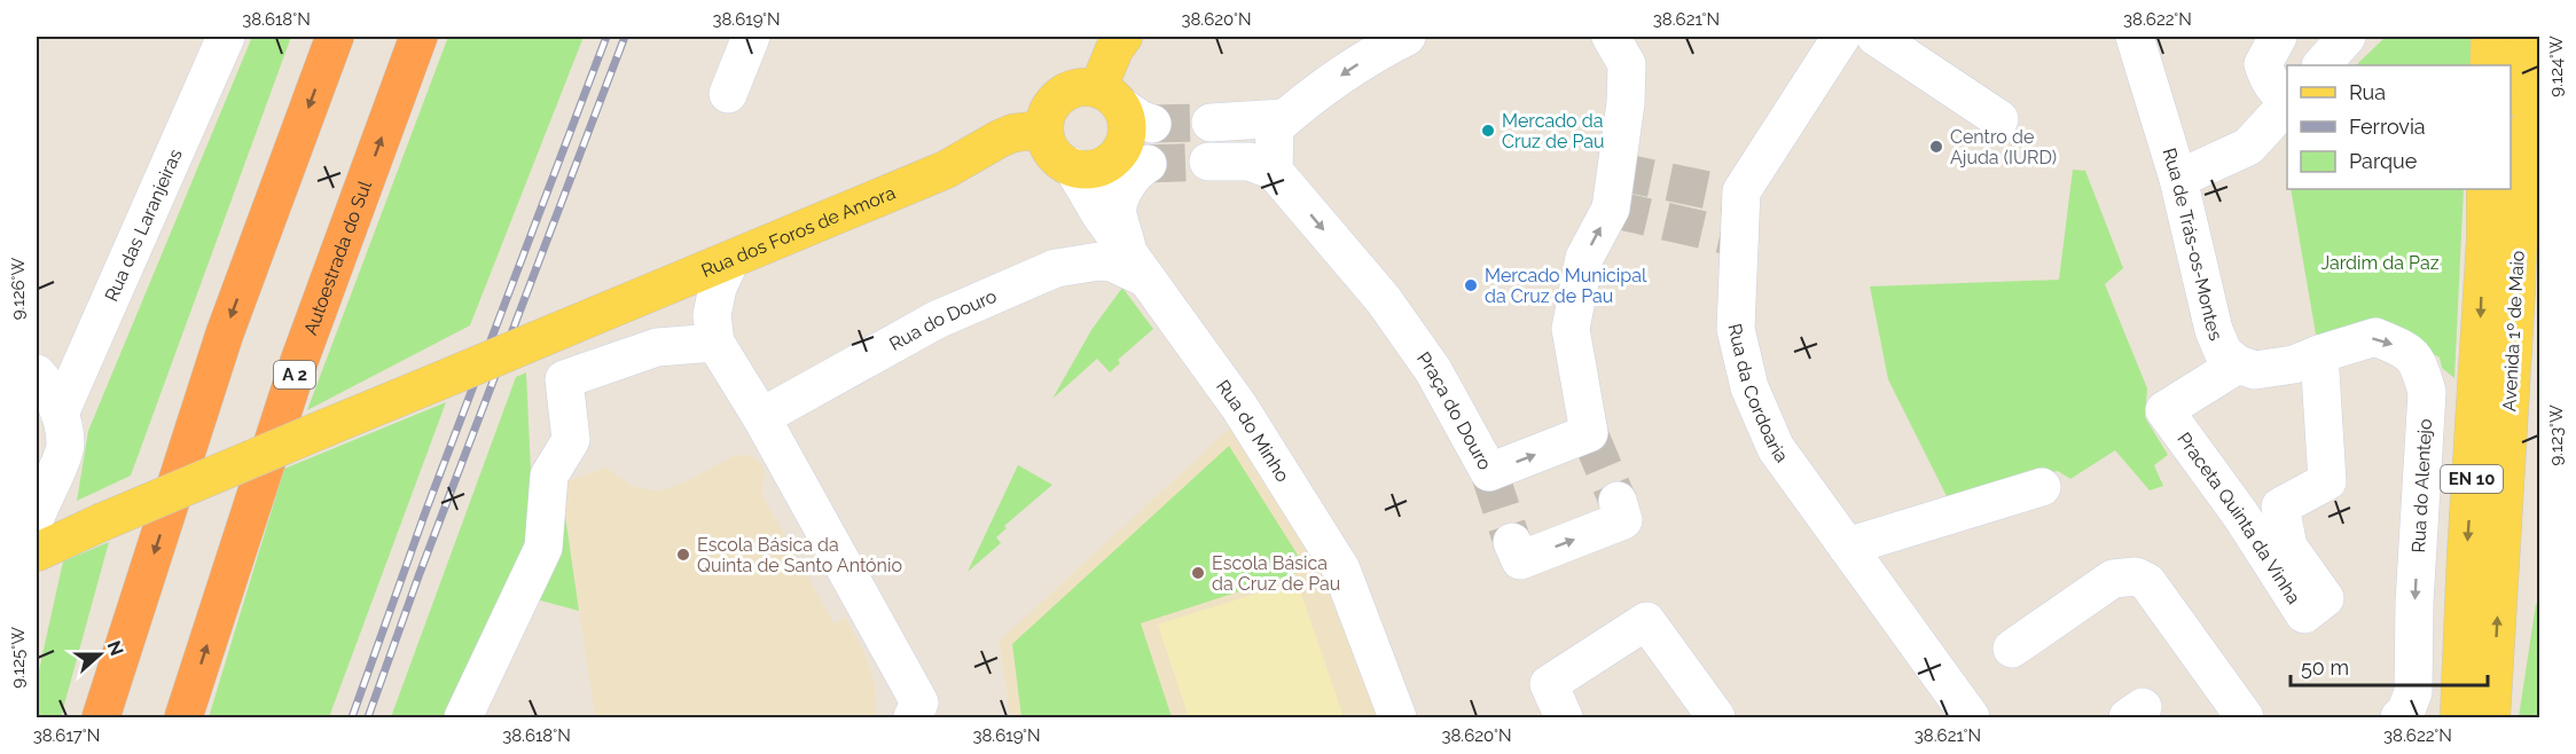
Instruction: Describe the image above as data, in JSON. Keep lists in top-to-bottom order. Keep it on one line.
{"streets":{"highway":["Autoestrada do Sul","A 2"],"main road":["Rua dos Foros de Amora","Avenida 1º de Maio","EN 10"],"street":["Rua das Laranjeiras","Rua de Trás-os-Montes","Rua do Douro","Rua da Cordoaria","Praça do Douro","Rua do Minho","Rua do Alentejo","Praceta Quinta da Vinha"]},"crossings":[["Rua dos Foros de Amora","Rua do Minho"],["Rua de Trás-os-Montes","Praceta Quinta da Vinha"],["Rua do Alentejo","Praceta Quinta da Vinha"]],"parks":["Jardim da Paz"],"places":["Mercado da Cruz de Pau","Centro de Ajuda (IURD)","Mercado Municipal da Cruz de Pau","Escola Básica da Quinta de Santo António","Escola Básica da Cruz de Pau"],"legend":["Rua","Ferrovia","Parque"],"scale_bar":"50 m","north":"right","coordinates":["38.618°N","38.619°N","38.620°N","38.621°N","38.622°N","9.124°W","9.126°W","9.123°W","9.125°W","38.617°N"]}
